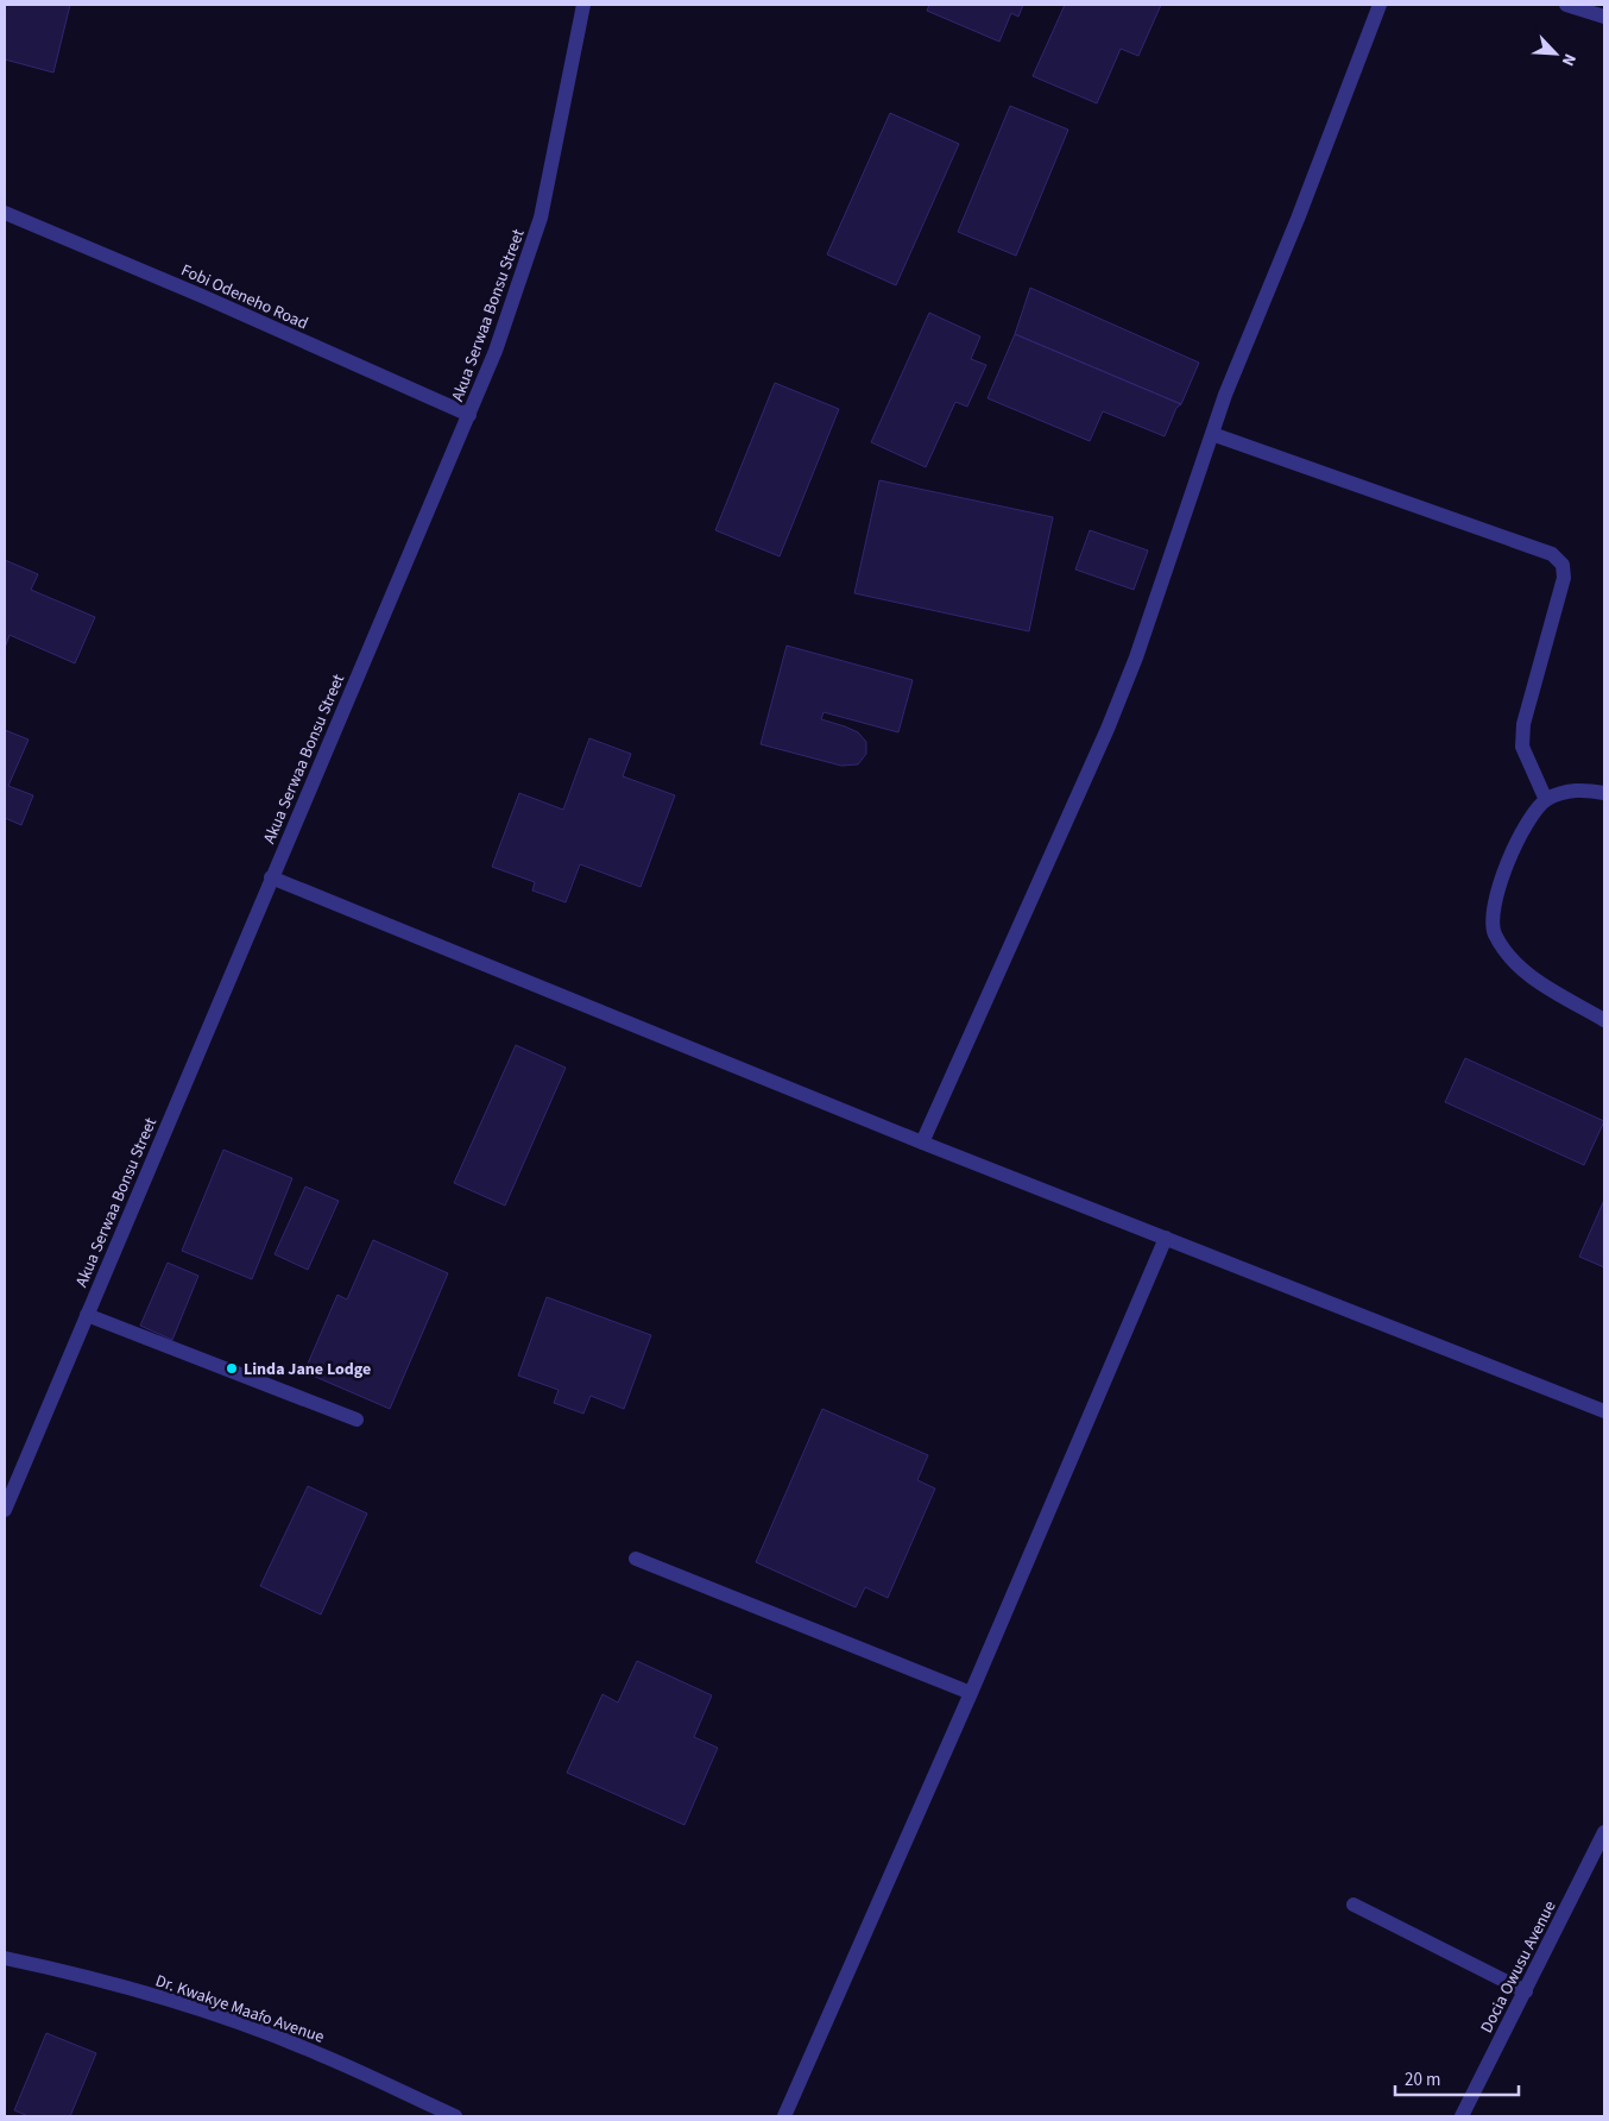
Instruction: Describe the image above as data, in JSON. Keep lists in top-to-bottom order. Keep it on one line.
{"streets":{"street":["Fobi Odeneho Road","Akua Serwaa Bonsu Street","Docia Owusu Avenue","Dr. Kwakye Maafo Avenue"]},"crossings":[["Fobi Odeneho Road","Akua Serwaa Bonsu Street"]],"places":["Linda Jane Lodge"],"scale_bar":"20 m","north":"bottom right"}
